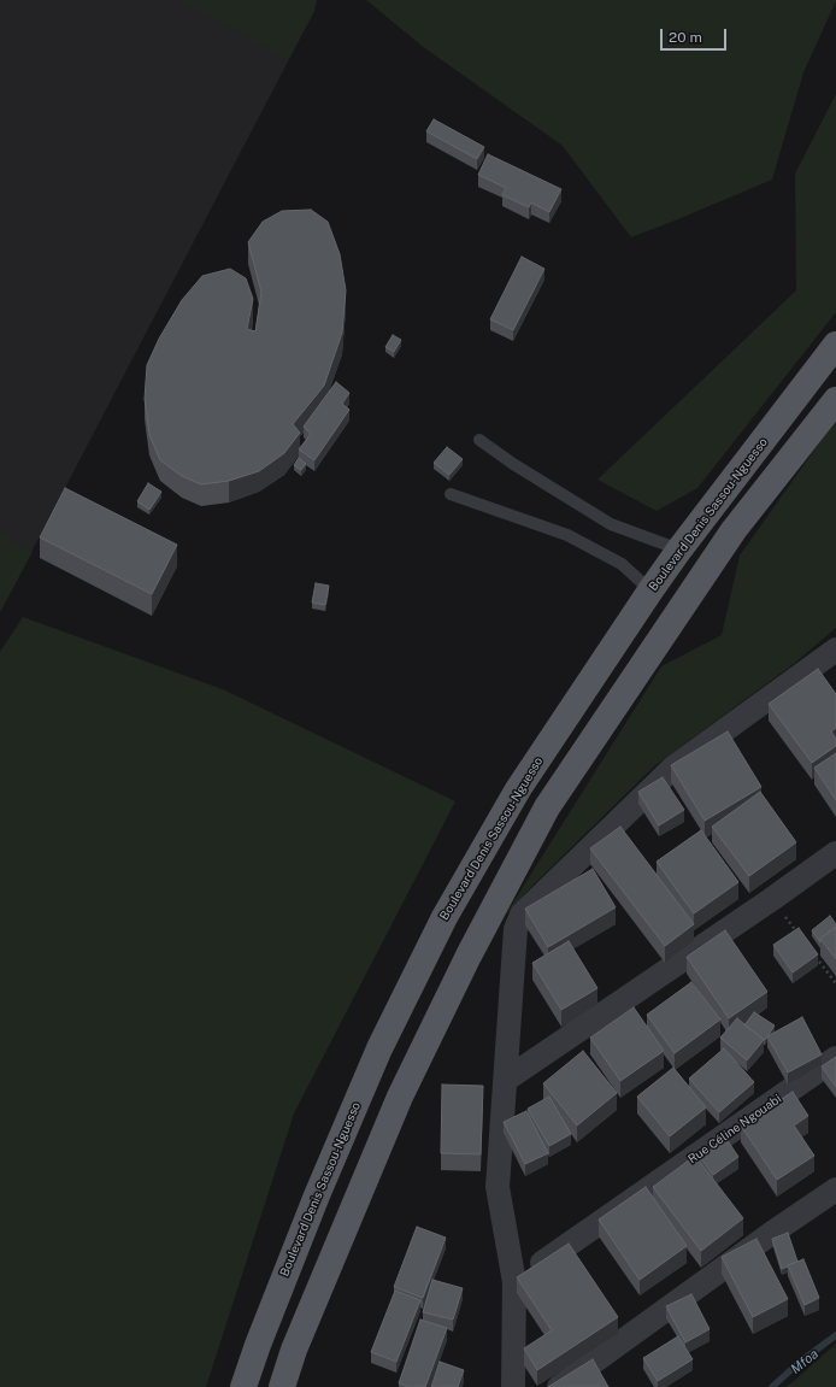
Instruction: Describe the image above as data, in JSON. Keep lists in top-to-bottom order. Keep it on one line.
{"streets":{"main road":["Boulevard Denis Sassou-Nguesso"],"street":["Rue Céline Ngouabi"]},"water":["Mfoa"],"scale_bar":"20 m"}
